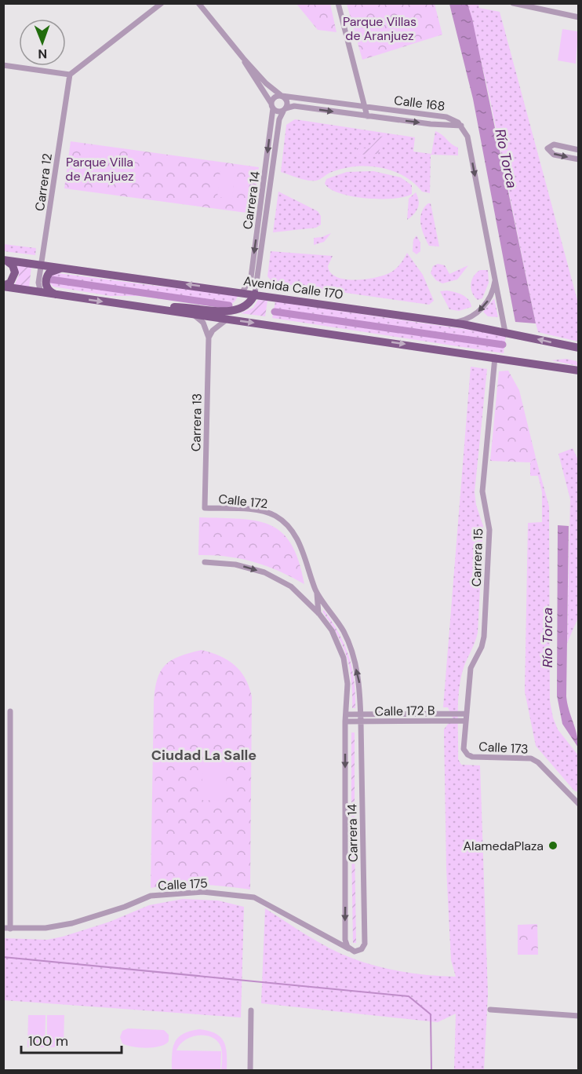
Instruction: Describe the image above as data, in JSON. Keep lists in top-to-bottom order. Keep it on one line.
{"streets":{"main road":["Avenida Calle 170"],"street":["Calle 168","Carrera 12","Carrera 14","Carrera 13","Calle 172","Carrera 15","Calle 172 B","Calle 173","Calle 175"]},"crossings":[["Calle 168","Carrera 14"],["Carrera 12","Avenida Calle 170"],["Carrera 14","Avenida Calle 170"],["Carrera 14","Calle 172"],["Carrera 14","Calle 172 B"],["Carrera 14","Calle 175"],["Carrera 13","Calle 172"],["Carrera 15","Calle 172 B"],["Carrera 15","Calle 173"]],"districts":["Ciudad La Salle"],"water":["Río Torca"],"parks":["Parque Villas de Aranjuez","Parque Villa de Aranjuez"],"places":["AlamedaPlaza"],"scale_bar":"100 m","north":"bottom"}
